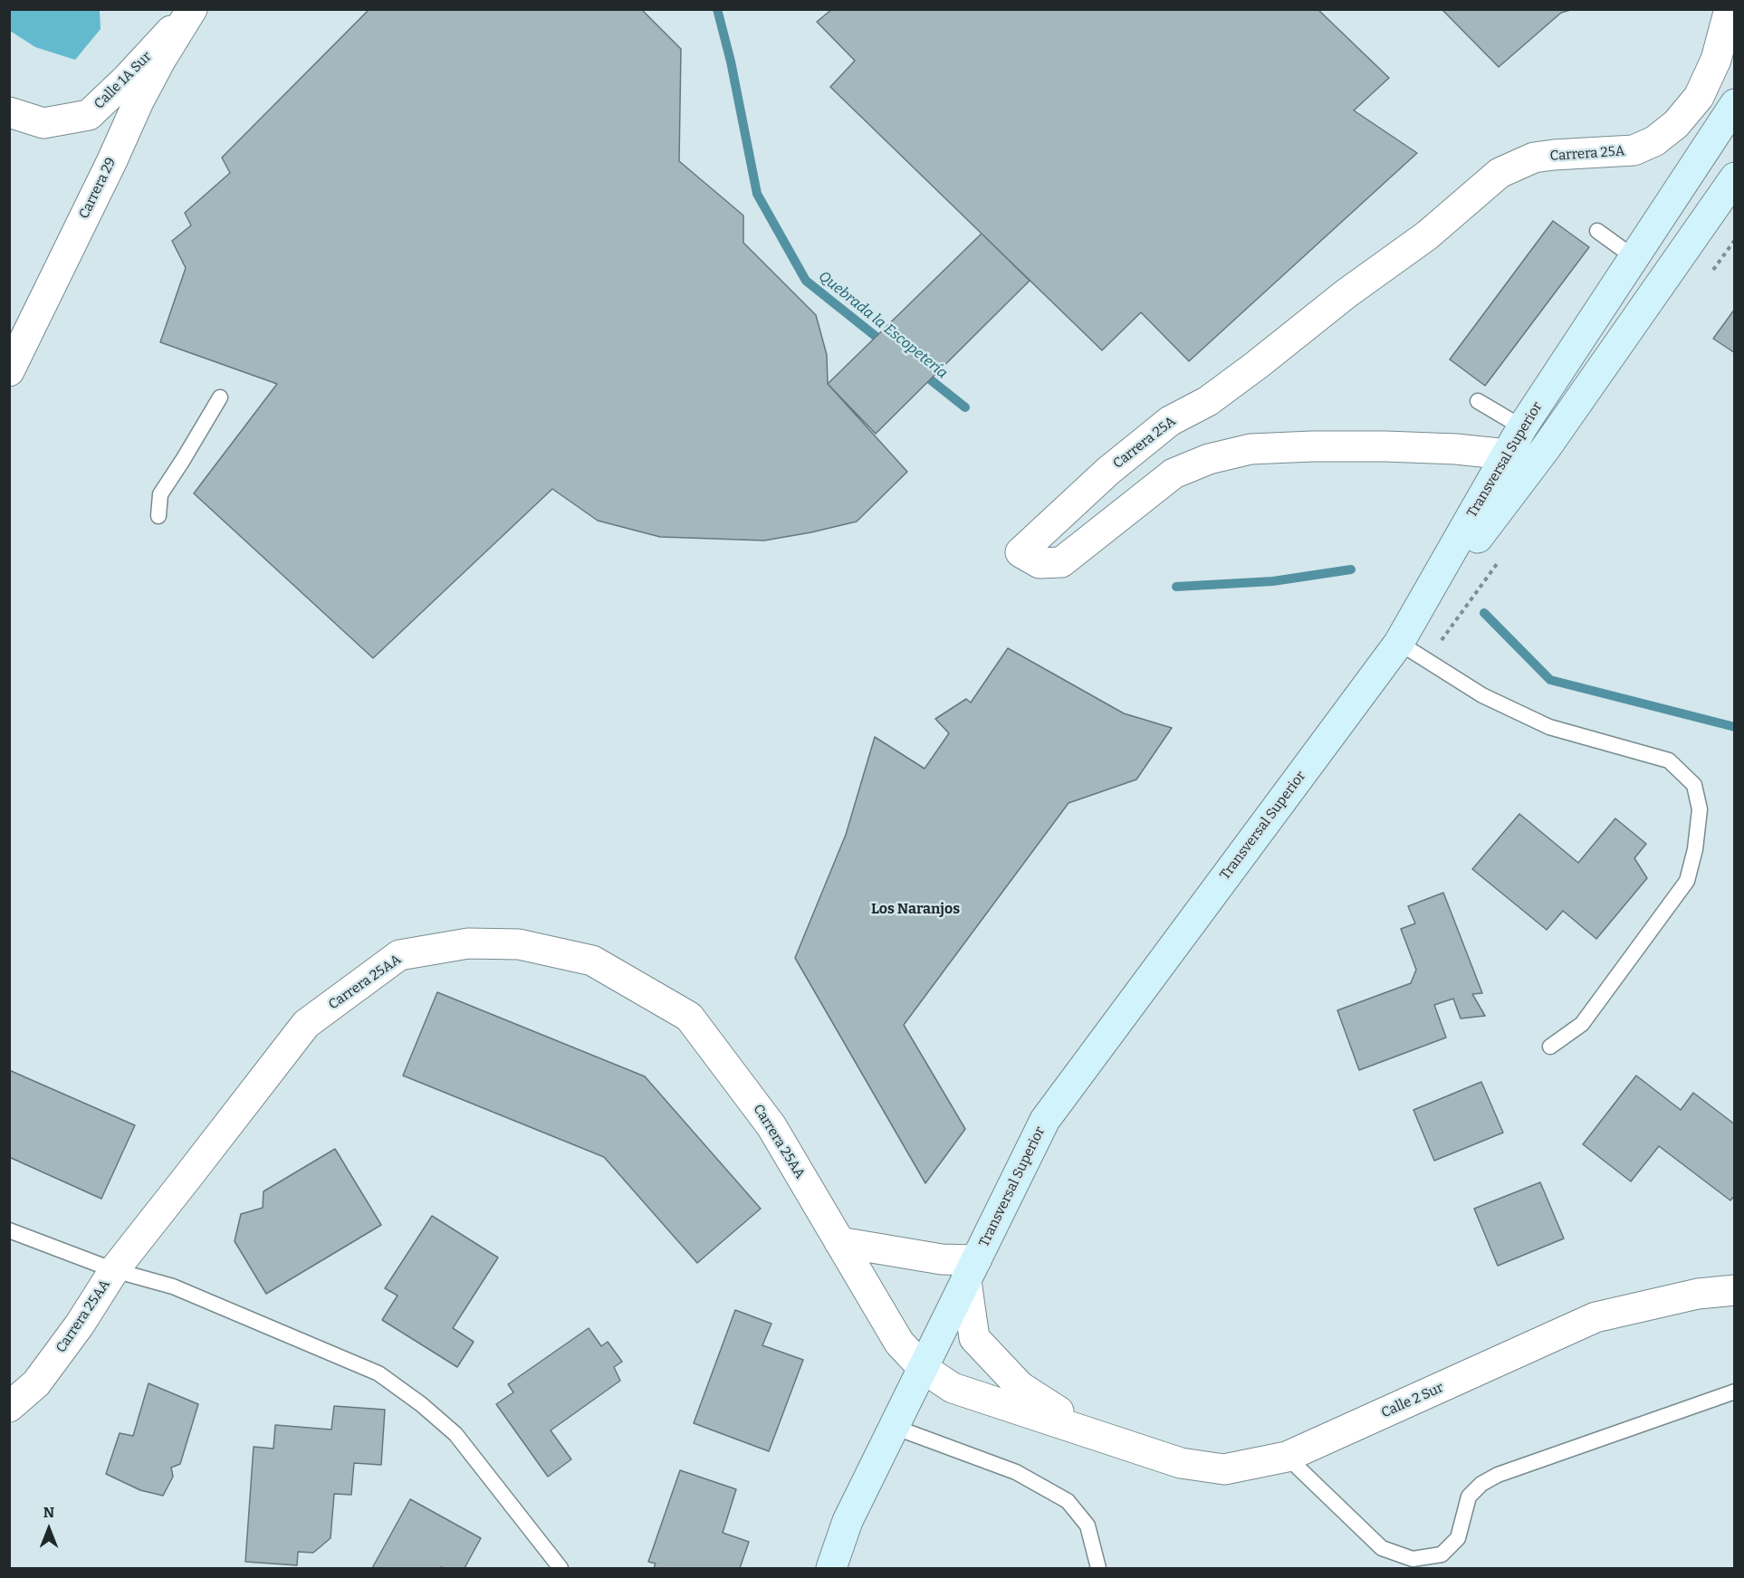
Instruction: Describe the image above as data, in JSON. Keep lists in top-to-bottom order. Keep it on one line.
{"streets":{"main road":["Transversal Superior"],"street":["Calle 1A Sur","Carrera 25A","Carrera 29","Carrera 25AA","Calle 2 Sur"]},"crossings":[["Calle 1A Sur","Carrera 29"],["Carrera 25A","Transversal Superior"],["Transversal Superior","Carrera 25AA"],["Transversal Superior","Calle 2 Sur"],["Carrera 25AA","Calle 2 Sur"]],"districts":["Los Naranjos"],"water":["Quebrada la Escopetería"],"north":"top"}
